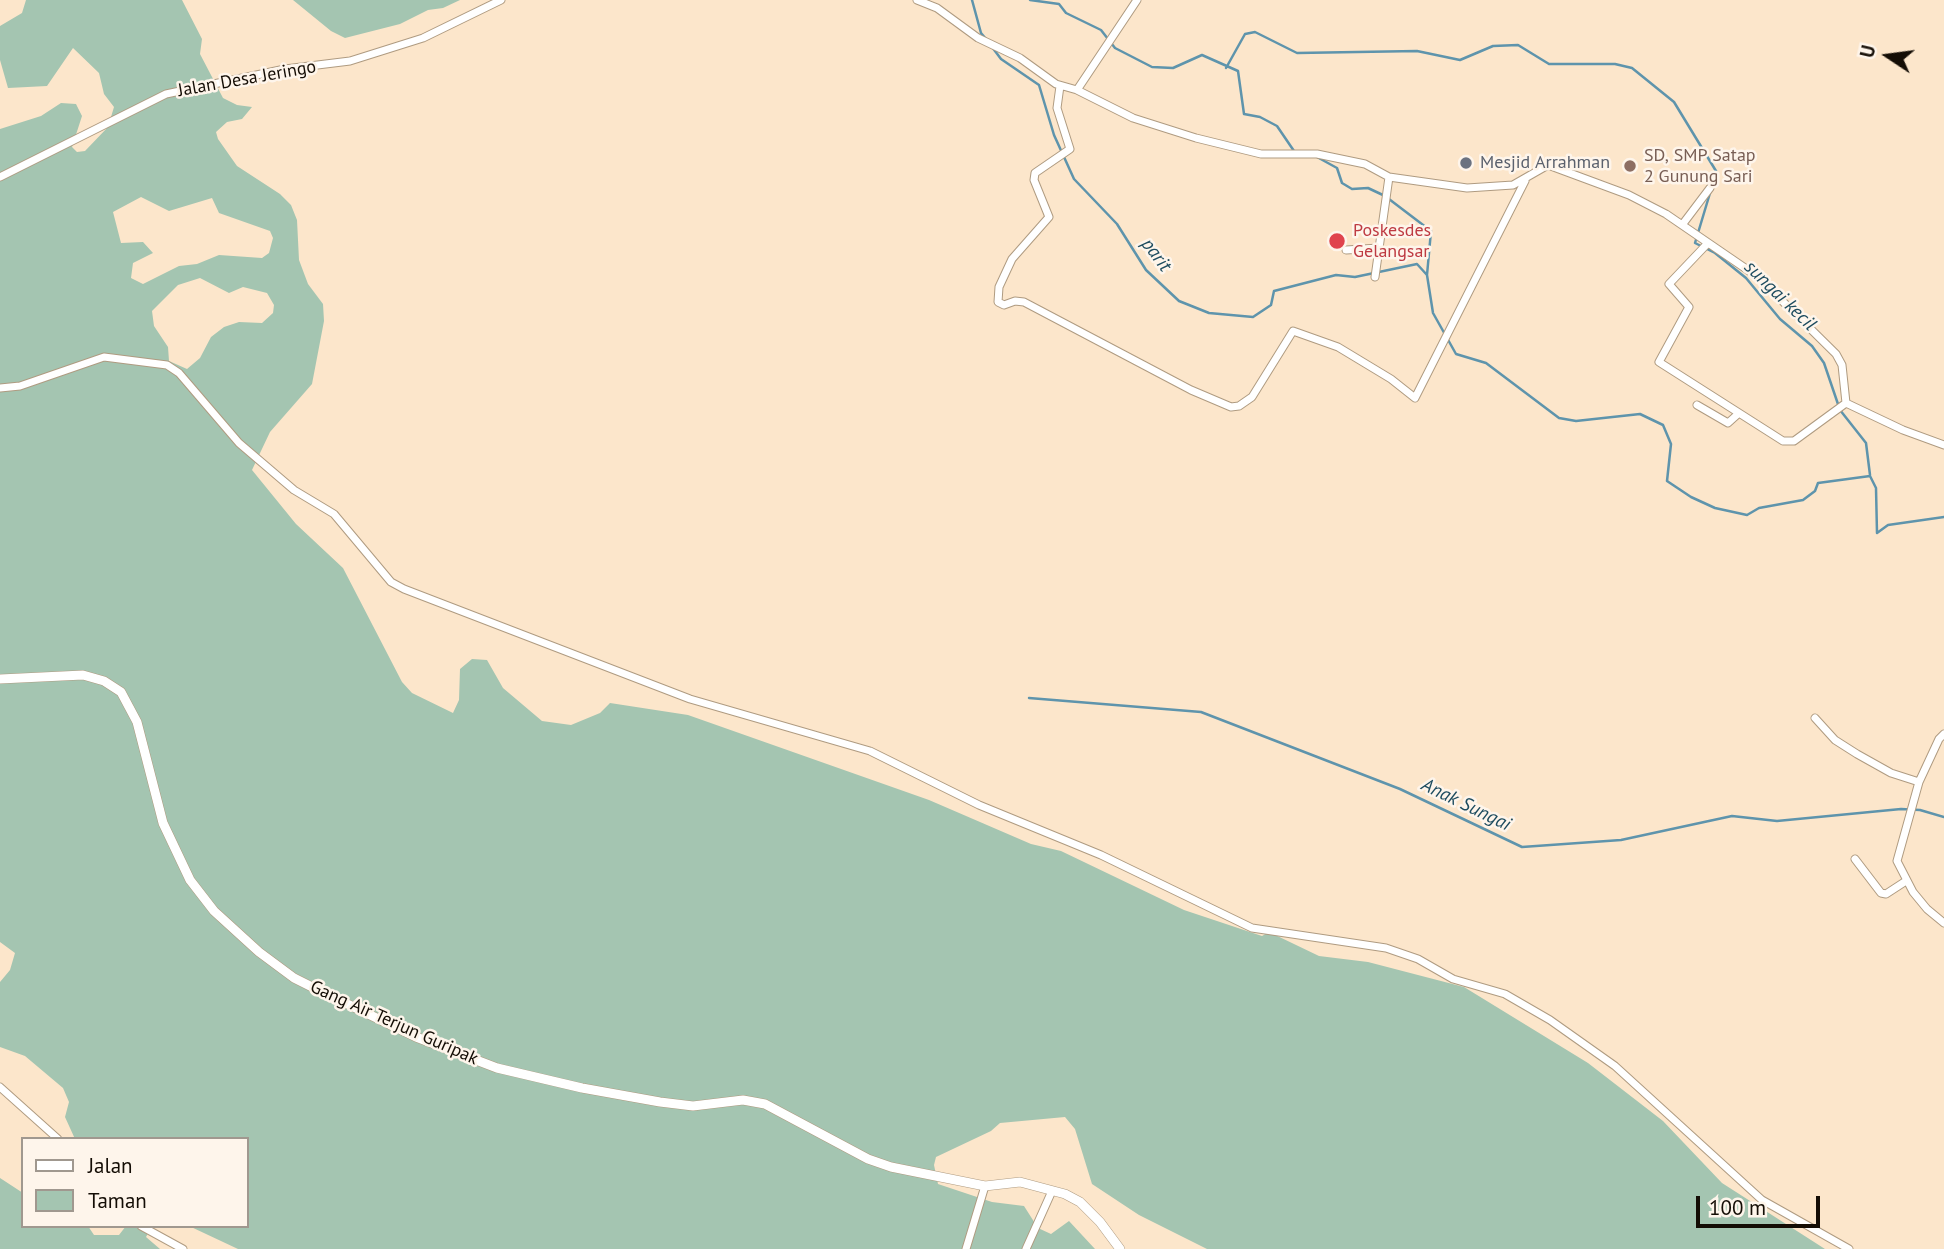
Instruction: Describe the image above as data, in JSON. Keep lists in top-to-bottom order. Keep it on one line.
{"streets":{"street":["Jalan Desa Jeringo","Gang Air Terjun Guripak"]},"water":["parit","sungai kecil","Anak Sungai"],"places":["Mesjid Arrahman","SD, SMP Satap 2 Gunung Sari","Poskesdes Gelangsar"],"legend":["Jalan","Taman"],"scale_bar":"100 m","north":"left"}
